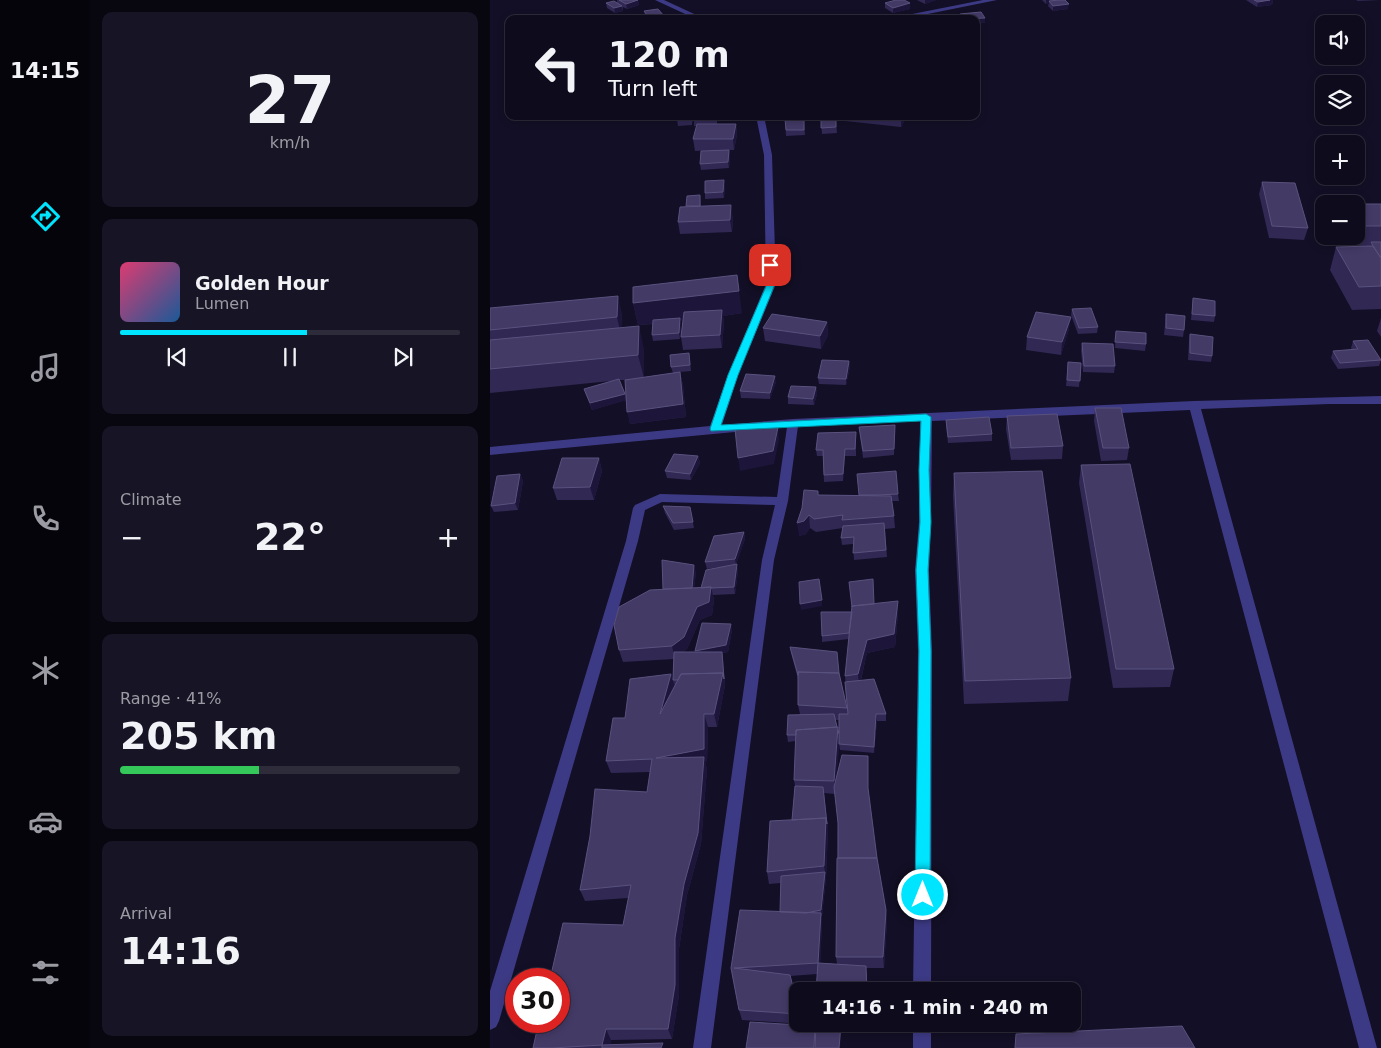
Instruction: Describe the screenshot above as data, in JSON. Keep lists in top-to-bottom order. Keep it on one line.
{"page":{"tabs":"14:15","tile":[["27","km/h"],"Climate",["Range · 41%","205 km"],["Arrival","14:16"]],"map_buttons":["+","−"],"turn":["120 m","Turn left"],"song":["Golden Hour","Lumen"],"heat":["−","22°","+"],"limit":"30","trip":"14:16 · 1 min · 240 m"}}
